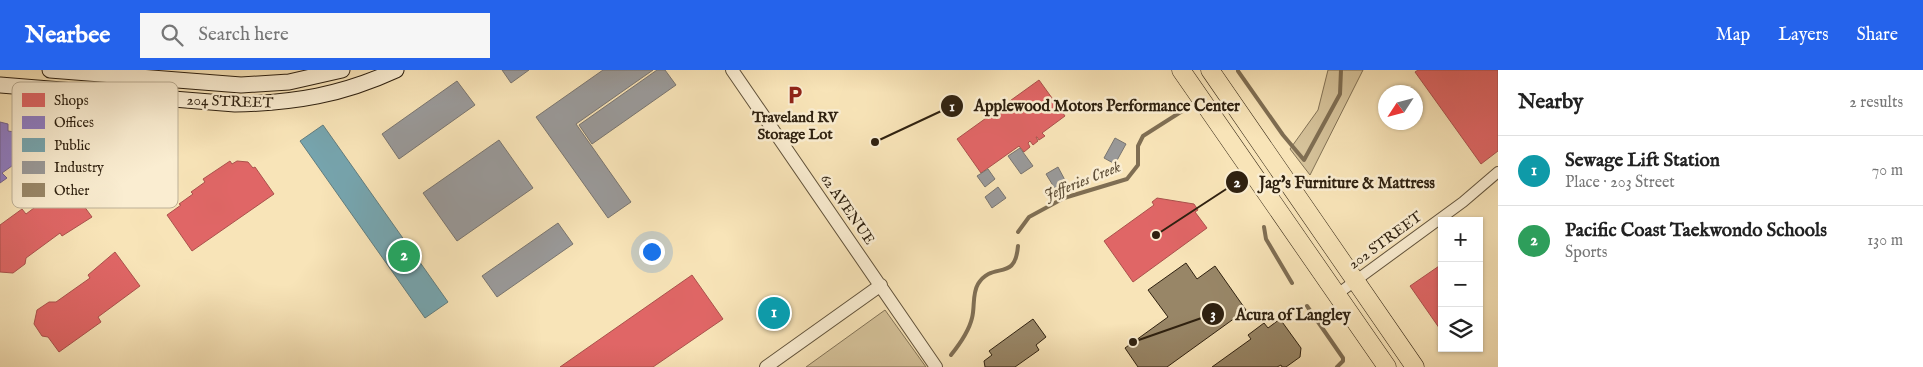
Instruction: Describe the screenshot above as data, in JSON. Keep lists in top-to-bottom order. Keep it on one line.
{"streets":{"main road":["204 STREET"],"street":["62 AVENUE","202 STREET"]},"water":["Jefferies Creek"],"places":{"parking":["Traveland RV Storage Lot"],"other":["Applewood Motors Performance Center","Jag's Furniture & Mattress","Acura of Langley"]},"legend":["Shops","Offices","Public","Industry","Other"],"north":"bottom left","page":{"header":"Nearbee","search":"Search here","nav":["Map","Layers","Share"],"heading":["Nearby","2 results"],"list":[{"mark":"1","name":"Sewage Lift Station","note":"Place · 203 Street","value":"70 m"},{"mark":"2","name":"Pacific Coast Taekwondo Schools","note":"Sports","value":"130 m"}],"map_buttons":["+","−"],"pins":["2","1"]}}
